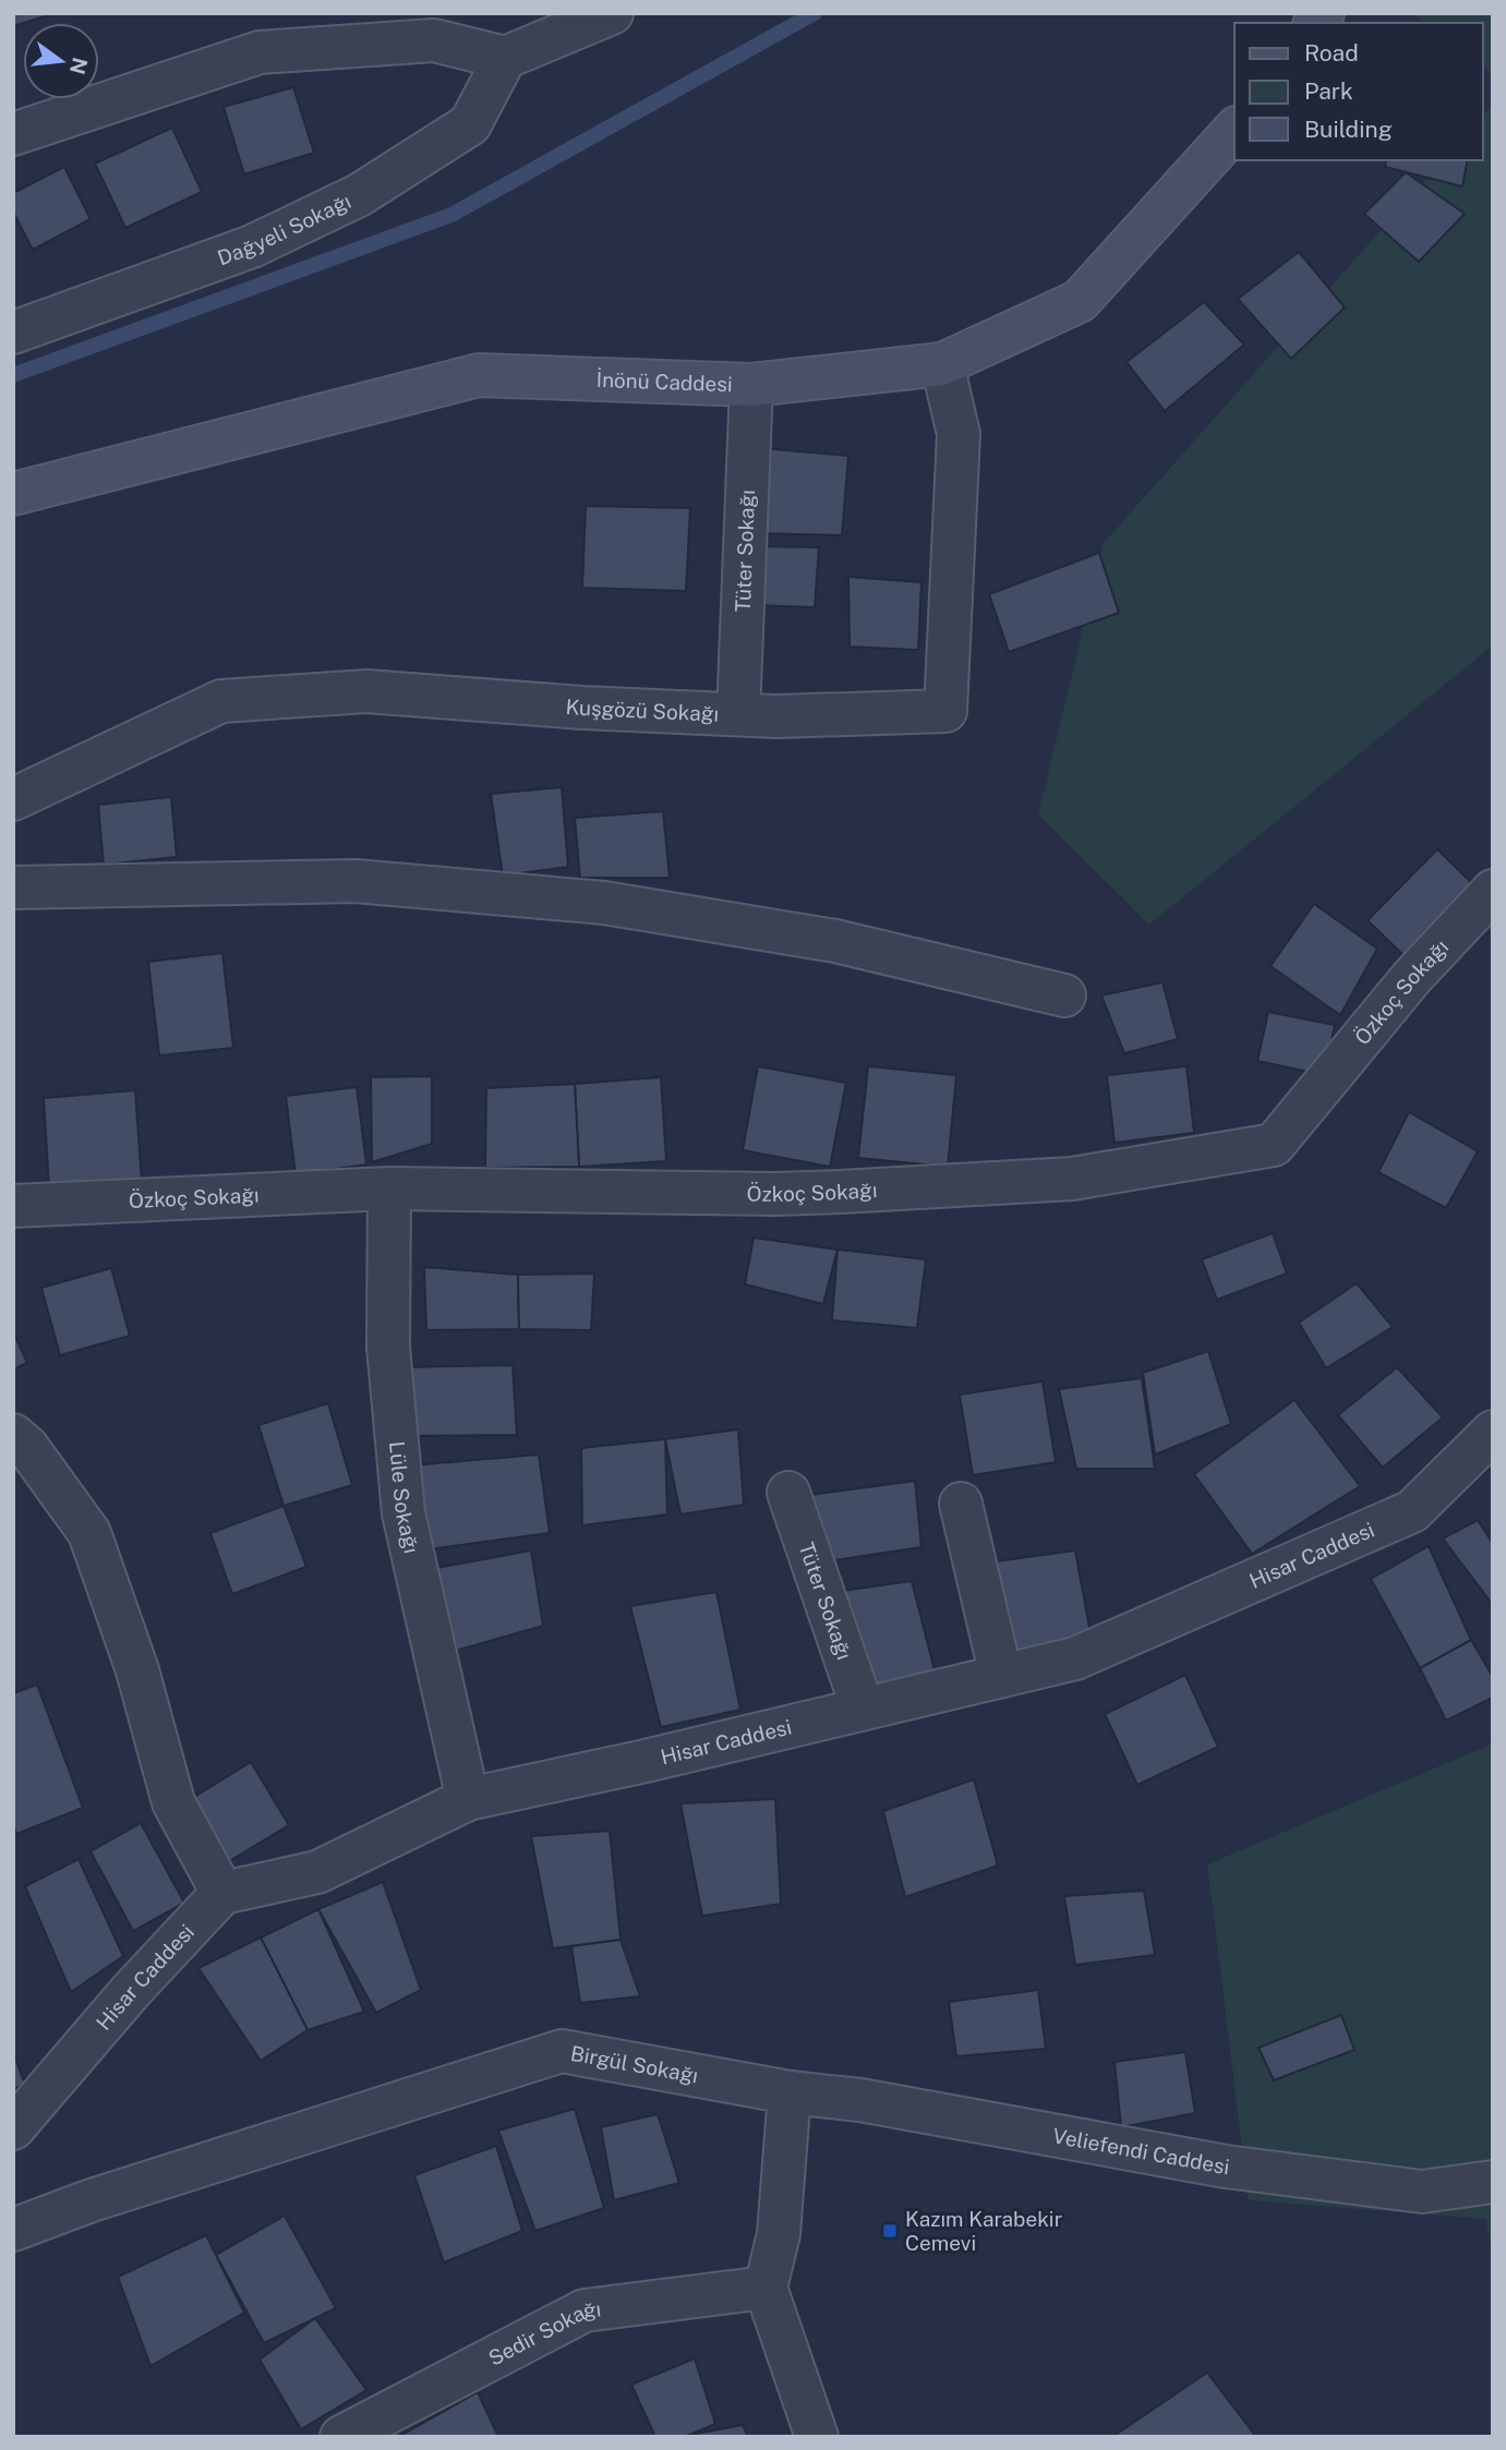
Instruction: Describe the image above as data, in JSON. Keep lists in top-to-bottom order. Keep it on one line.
{"streets":{"main road":["İnönü Caddesi"],"street":["Dağyeli Sokağı","Tüter Sokağı","Kuşgözü Sokağı","Özkoç Sokağı","Lüle Sokağı","Hisar Caddesi","Birgül Sokağı","Veliefendi Caddesi","Sedir Sokağı"]},"crossings":[["İnönü Caddesi","Tüter Sokağı"],["İnönü Caddesi","Kuşgözü Sokağı"],["Tüter Sokağı","Kuşgözü Sokağı"],["Tüter Sokağı","Hisar Caddesi"],["Özkoç Sokağı","Lüle Sokağı"],["Lüle Sokağı","Hisar Caddesi"],["Birgül Sokağı","Veliefendi Caddesi"]],"places":{"transit":["Kazım Karabekir Cemevi"]},"legend":["Road","Park","Building"],"north":"right"}
